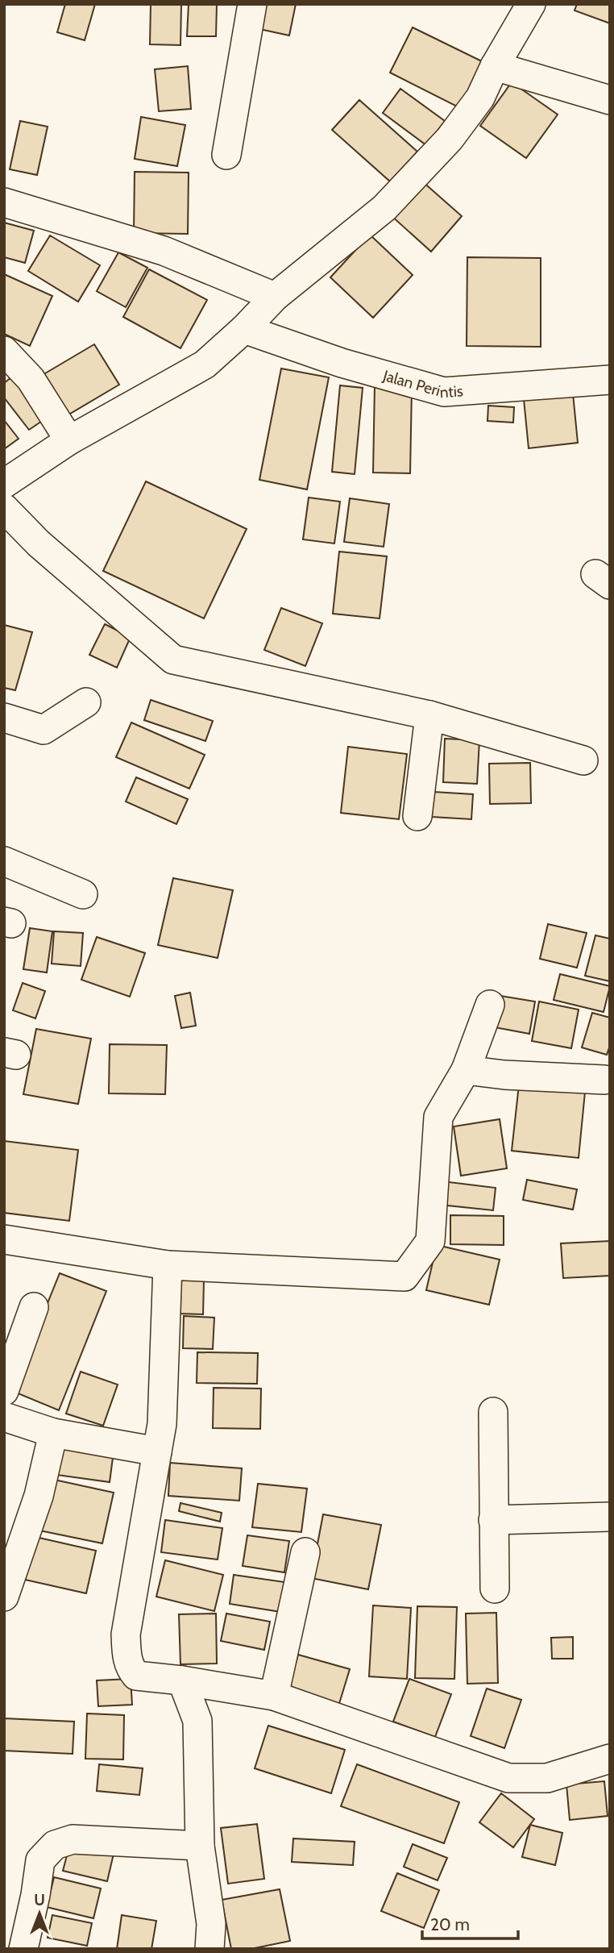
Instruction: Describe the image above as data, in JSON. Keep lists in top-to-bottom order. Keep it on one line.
{"streets":{"street":["Jalan Perintis"]},"scale_bar":"20 m","north":"top"}
